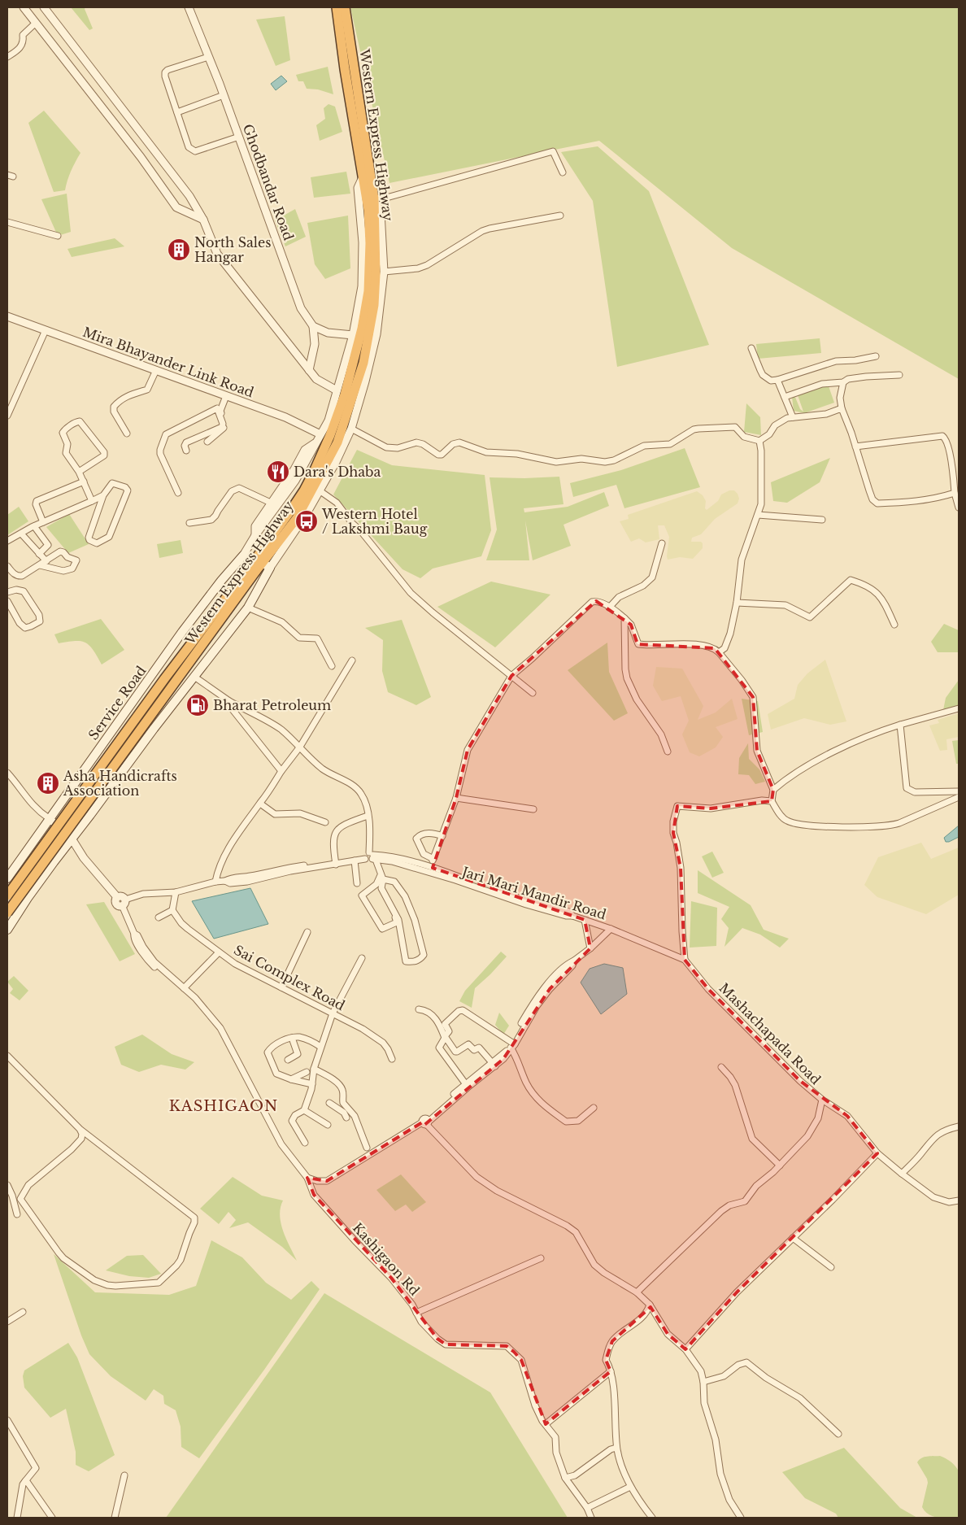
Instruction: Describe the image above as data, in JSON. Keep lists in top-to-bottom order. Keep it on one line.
{"streets":{"highway":["Western Express Highway"],"main road":["Service Road"],"street":["Ghodbandar Road","Mira Bhayander Link Road","Jari Mari Mandir Road","Sai Complex Road","Mashachapada Road","Kashigaon Rd"]},"crossings":[["Jari Mari Mandir Road","Mashachapada Road"],["Jari Mari Mandir Road","Kashigaon Rd"]],"districts":["KASHIGAON"],"places":{"building":["North Sales Hangar","Asha Handicrafts Association"],"restaurant":["Dara's Dhaba"],"bus stop":["Western Hotel / Lakshmi Baug"],"fuel station":["Bharat Petroleum"]}}
